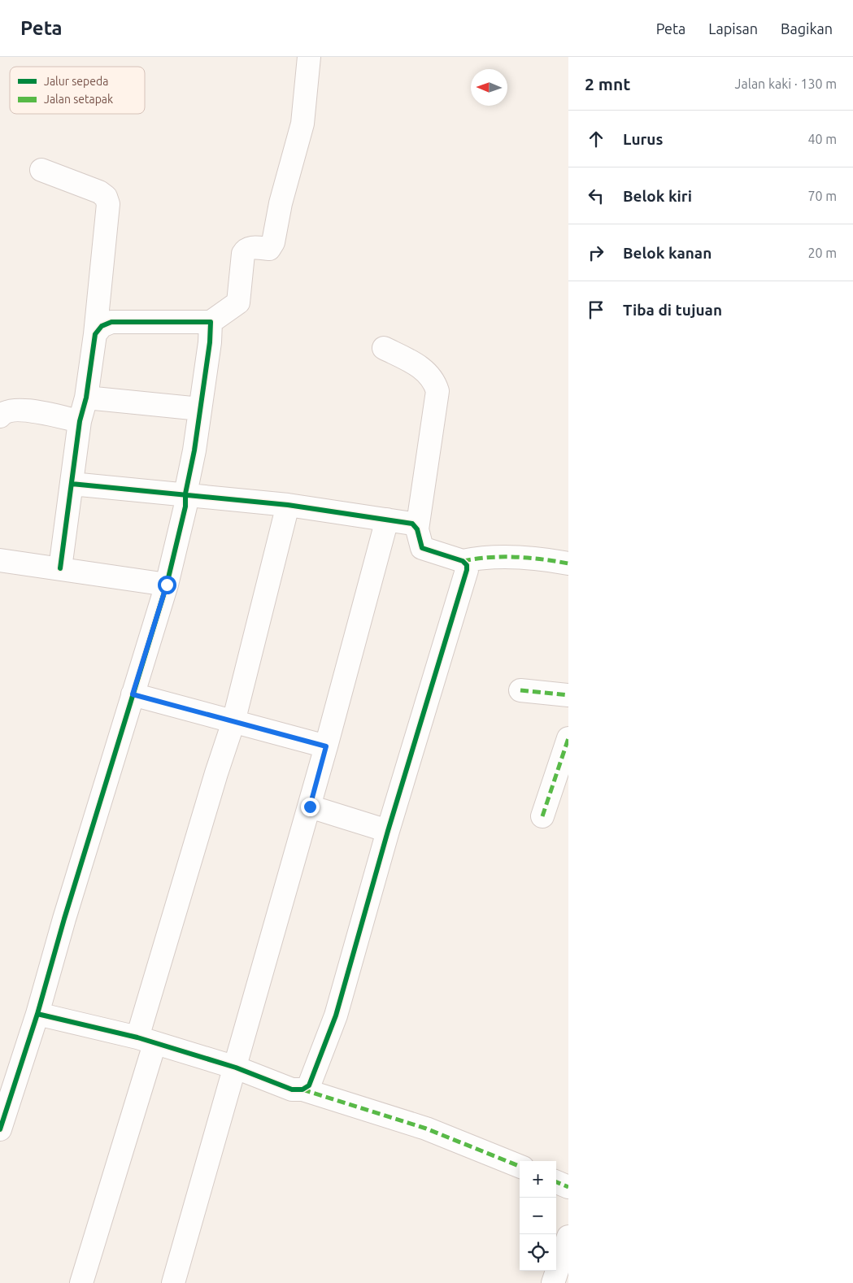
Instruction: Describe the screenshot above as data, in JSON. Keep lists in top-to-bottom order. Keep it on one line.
{"legend":["Jalur sepeda","Jalan setapak"],"north":"left","page":{"header":"Peta","nav":["Peta","Lapisan","Bagikan"],"heading":["2 mnt","Jalan kaki · 130 m"],"list":[["Lurus","40 m"],["Belok kiri","70 m"],["Belok kanan","20 m"],"Tiba di tujuan"],"map_buttons":["+","−"]}}
